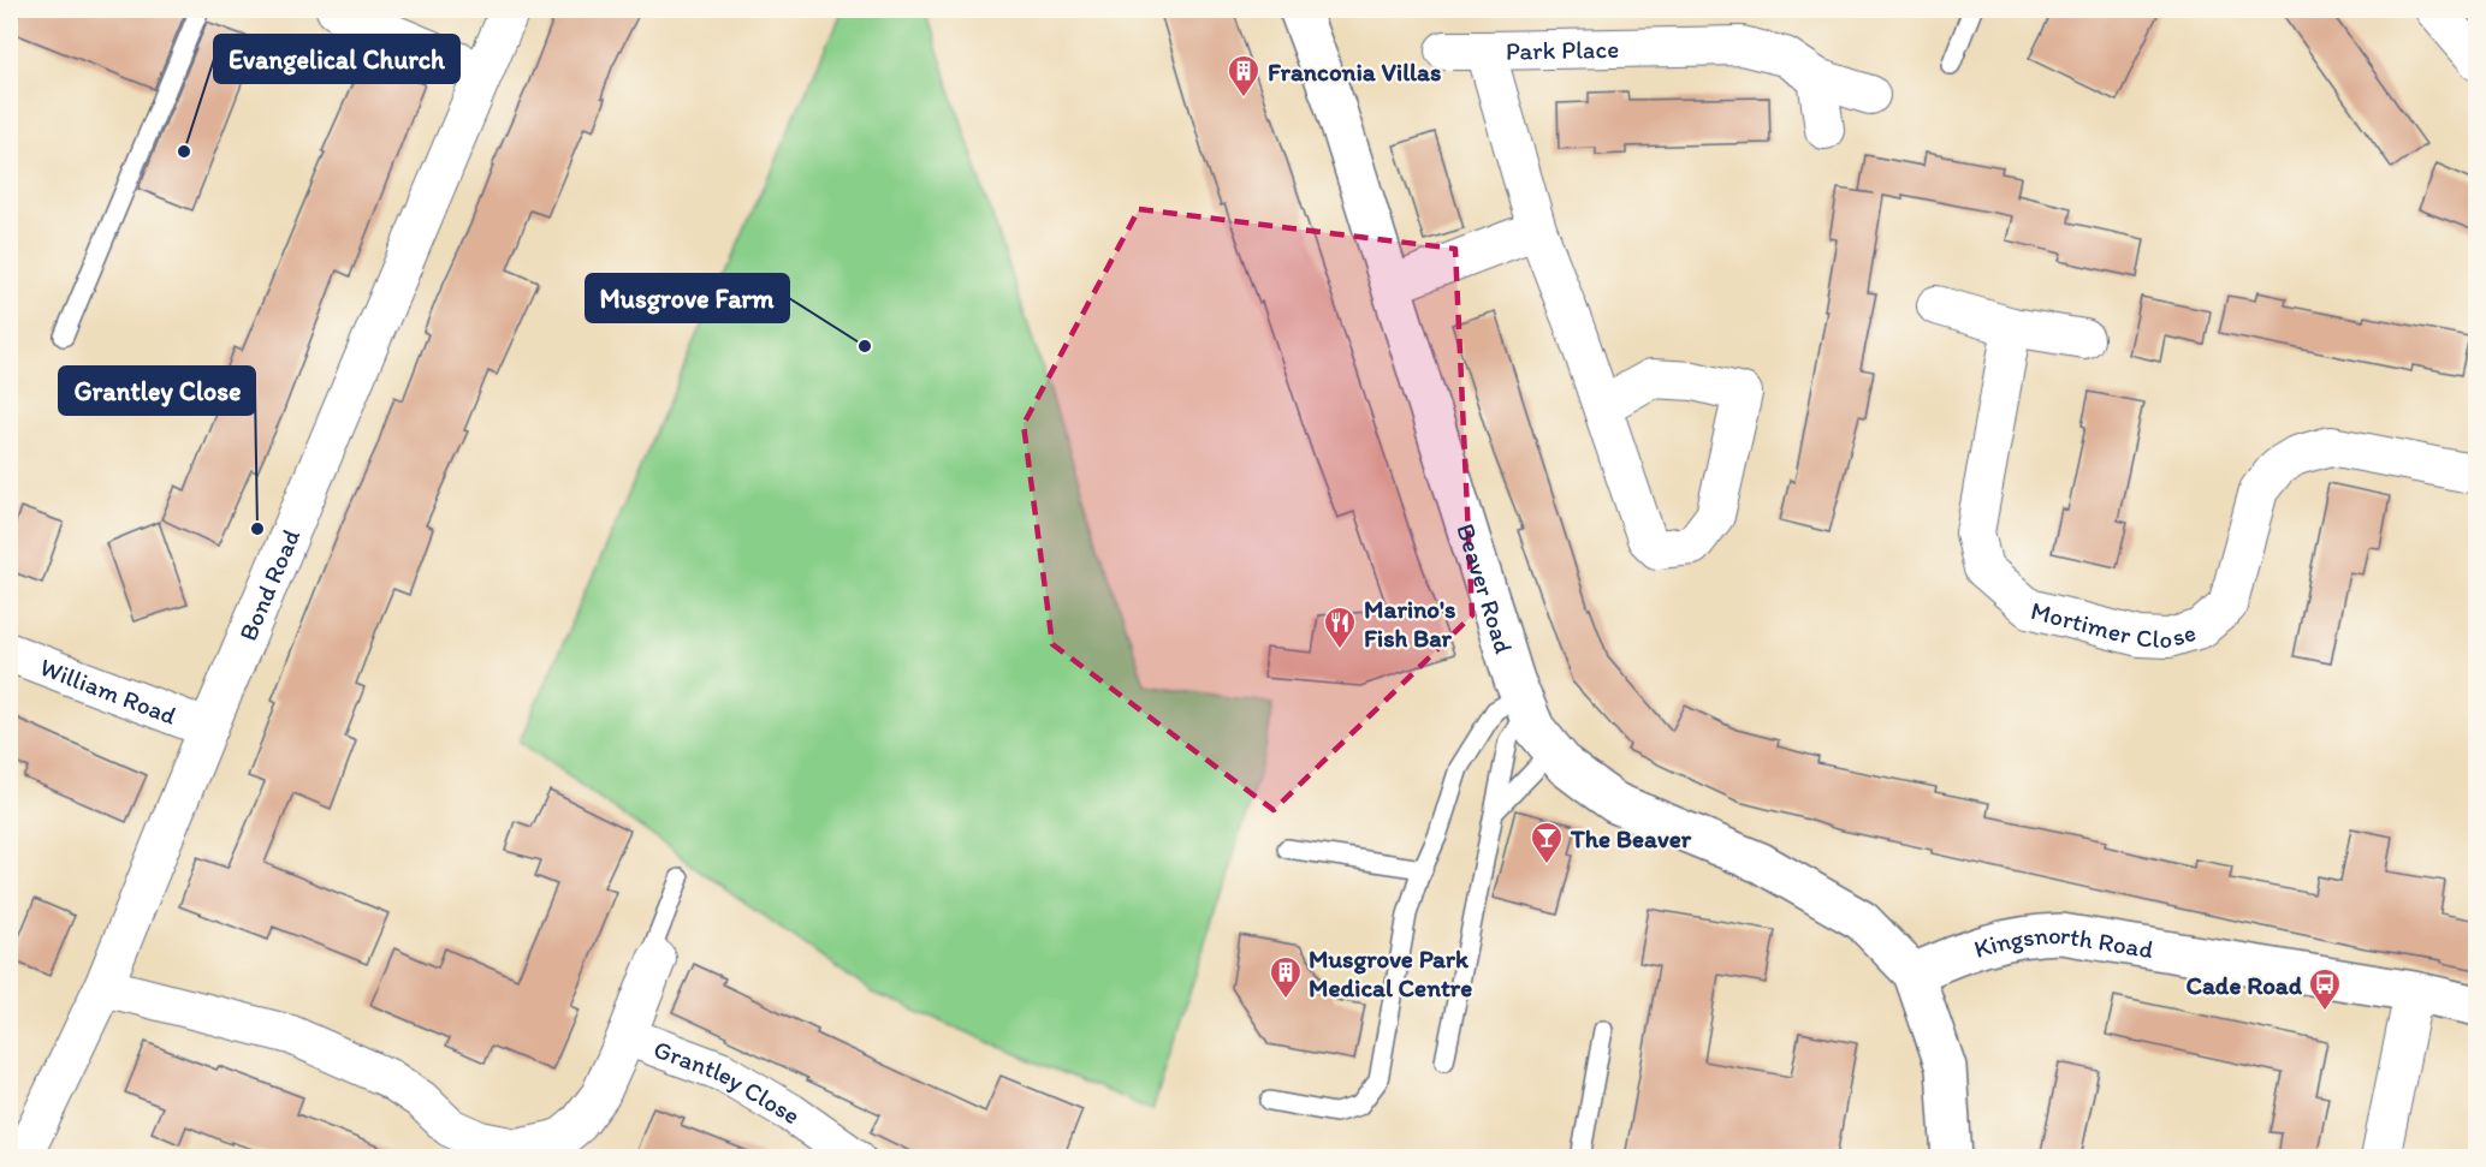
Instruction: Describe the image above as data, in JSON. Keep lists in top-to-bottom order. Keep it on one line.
{"streets":{"main road":["Beaver Road","Kingsnorth Road"],"street":["Park Place","Bond Road","Mortimer Close","William Road","Grantley Close"]},"crossings":[["Bond Road","William Road"],["Bond Road","Grantley Close"],["Beaver Road","Kingsnorth Road"]],"places":{"building":["Franconia Villas","Musgrove Park Medical Centre"],"other":["Evangelical Church","Musgrove Farm","Grantley Close"],"restaurant":["Marino's Fish Bar"],"bar":["The Beaver"],"bus stop":["Cade Road"]}}
